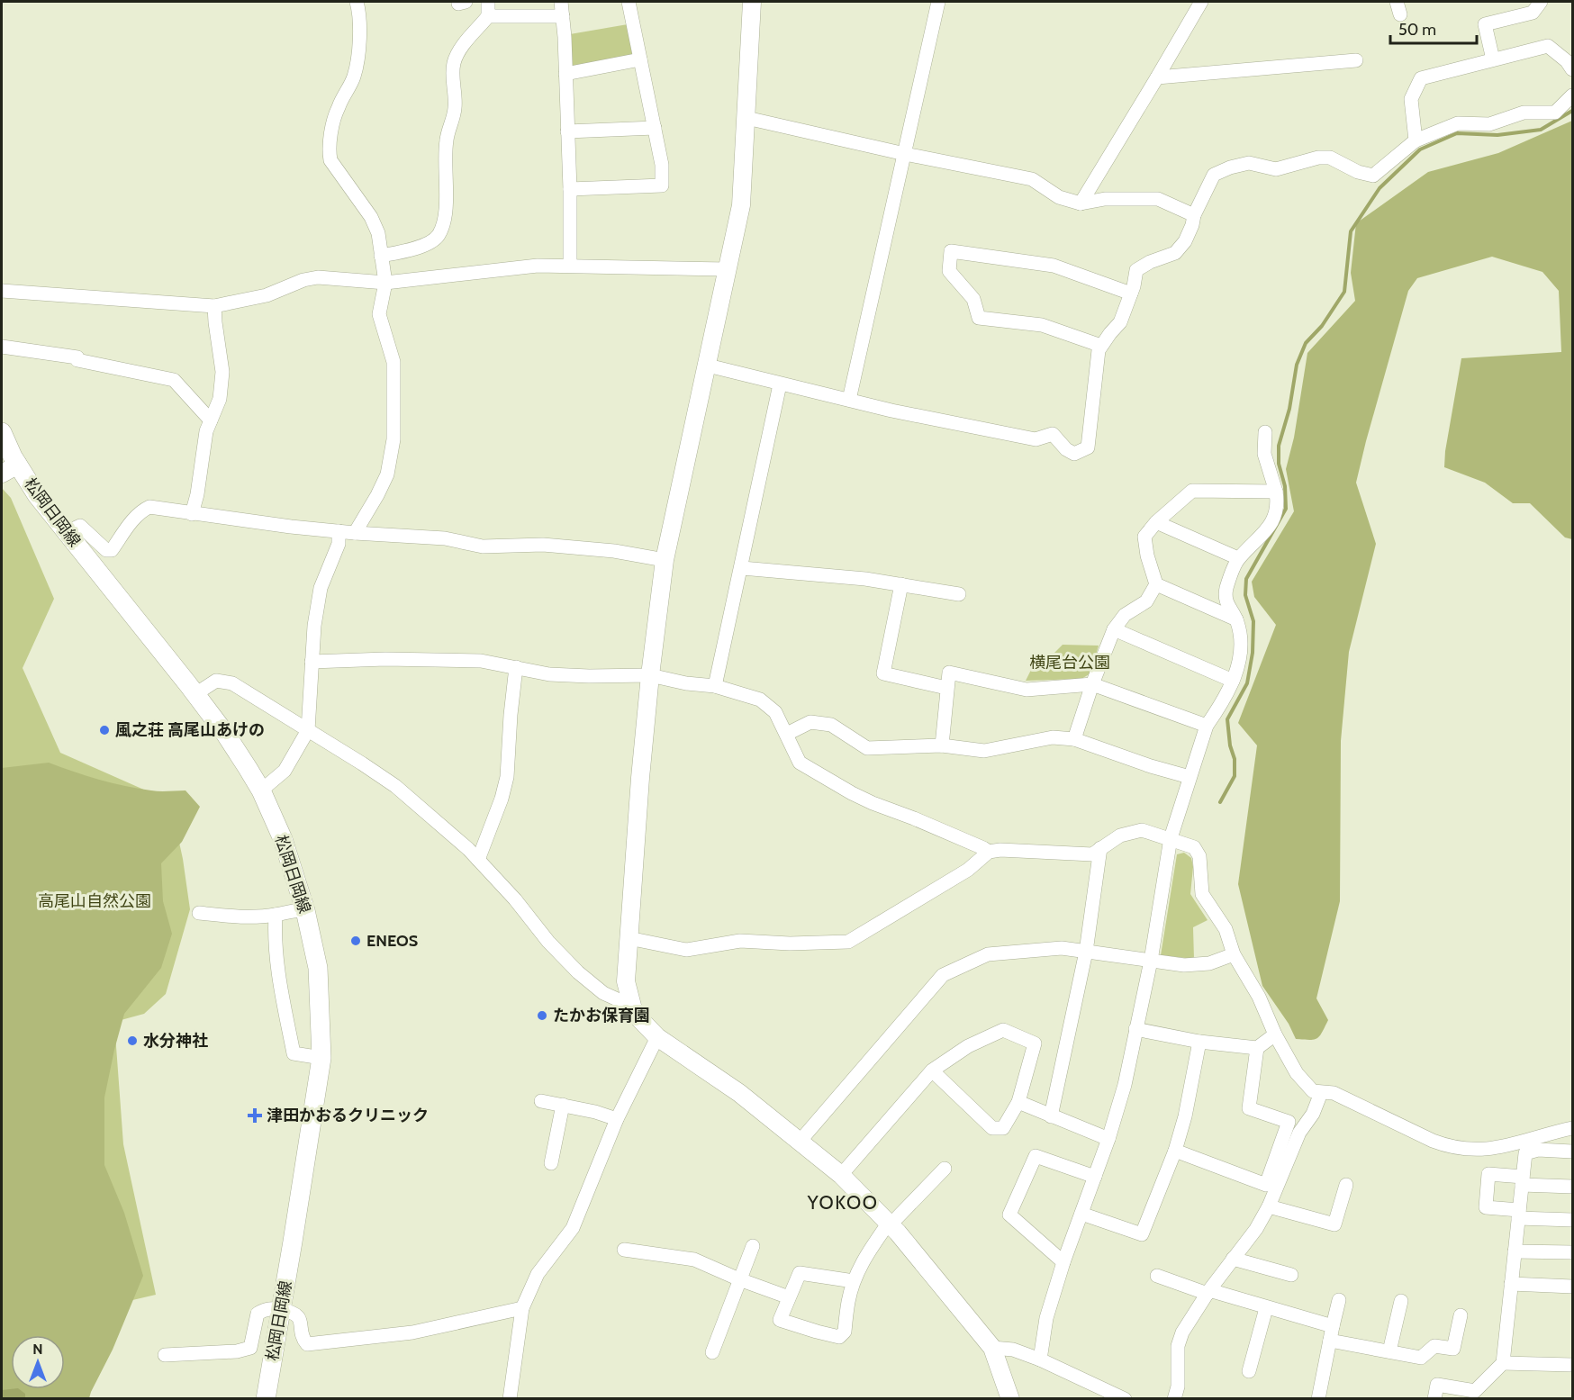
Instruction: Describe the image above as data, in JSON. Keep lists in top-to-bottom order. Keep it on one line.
{"streets":{"main road":["松岡日岡線"]},"districts":["YOKOO"],"parks":["横尾台公園","高尾山自然公園"],"places":{"other":["風之荘 高尾山あけの","ENEOS","たかお保育園","水分神社"],"health":["津田かおるクリニック"]},"scale_bar":"50 m","north":"top"}
